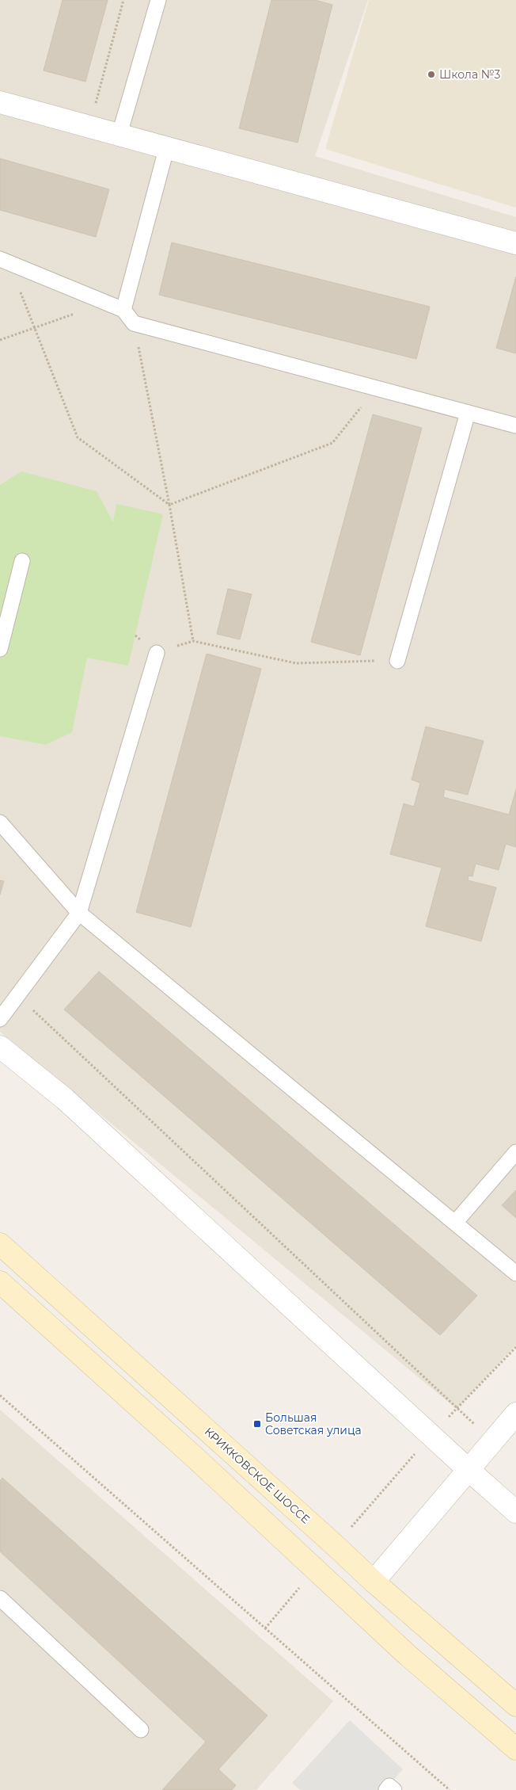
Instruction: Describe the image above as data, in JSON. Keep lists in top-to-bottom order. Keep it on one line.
{"streets":{"main road":["КРИККОВСКОЕ ШОССЕ"]},"places":{"other":["Школа №3"],"transit":["Большая Советская улица"]}}
